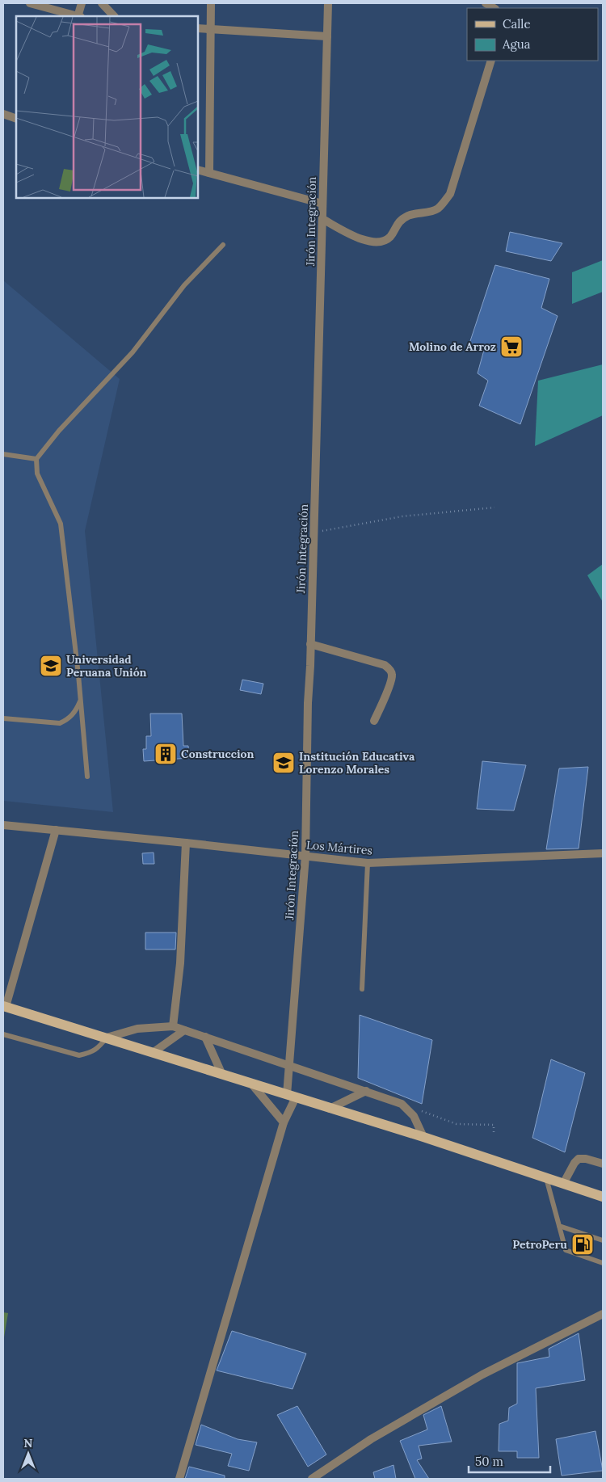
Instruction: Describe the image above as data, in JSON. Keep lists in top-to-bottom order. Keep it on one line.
{"streets":{"street":["Jirón Integración","Los Mártires"]},"crossings":[["Jirón Integración","Los Mártires"]],"places":{"supermarket":["Molino de Arroz"],"school or university":["Universidad Peruana Unión","Institución Educativa Lorenzo Morales"],"building":["Construccion"],"fuel station":["PetroPeru"]},"legend":["Calle","Agua"],"scale_bar":"50 m","north":"top"}
